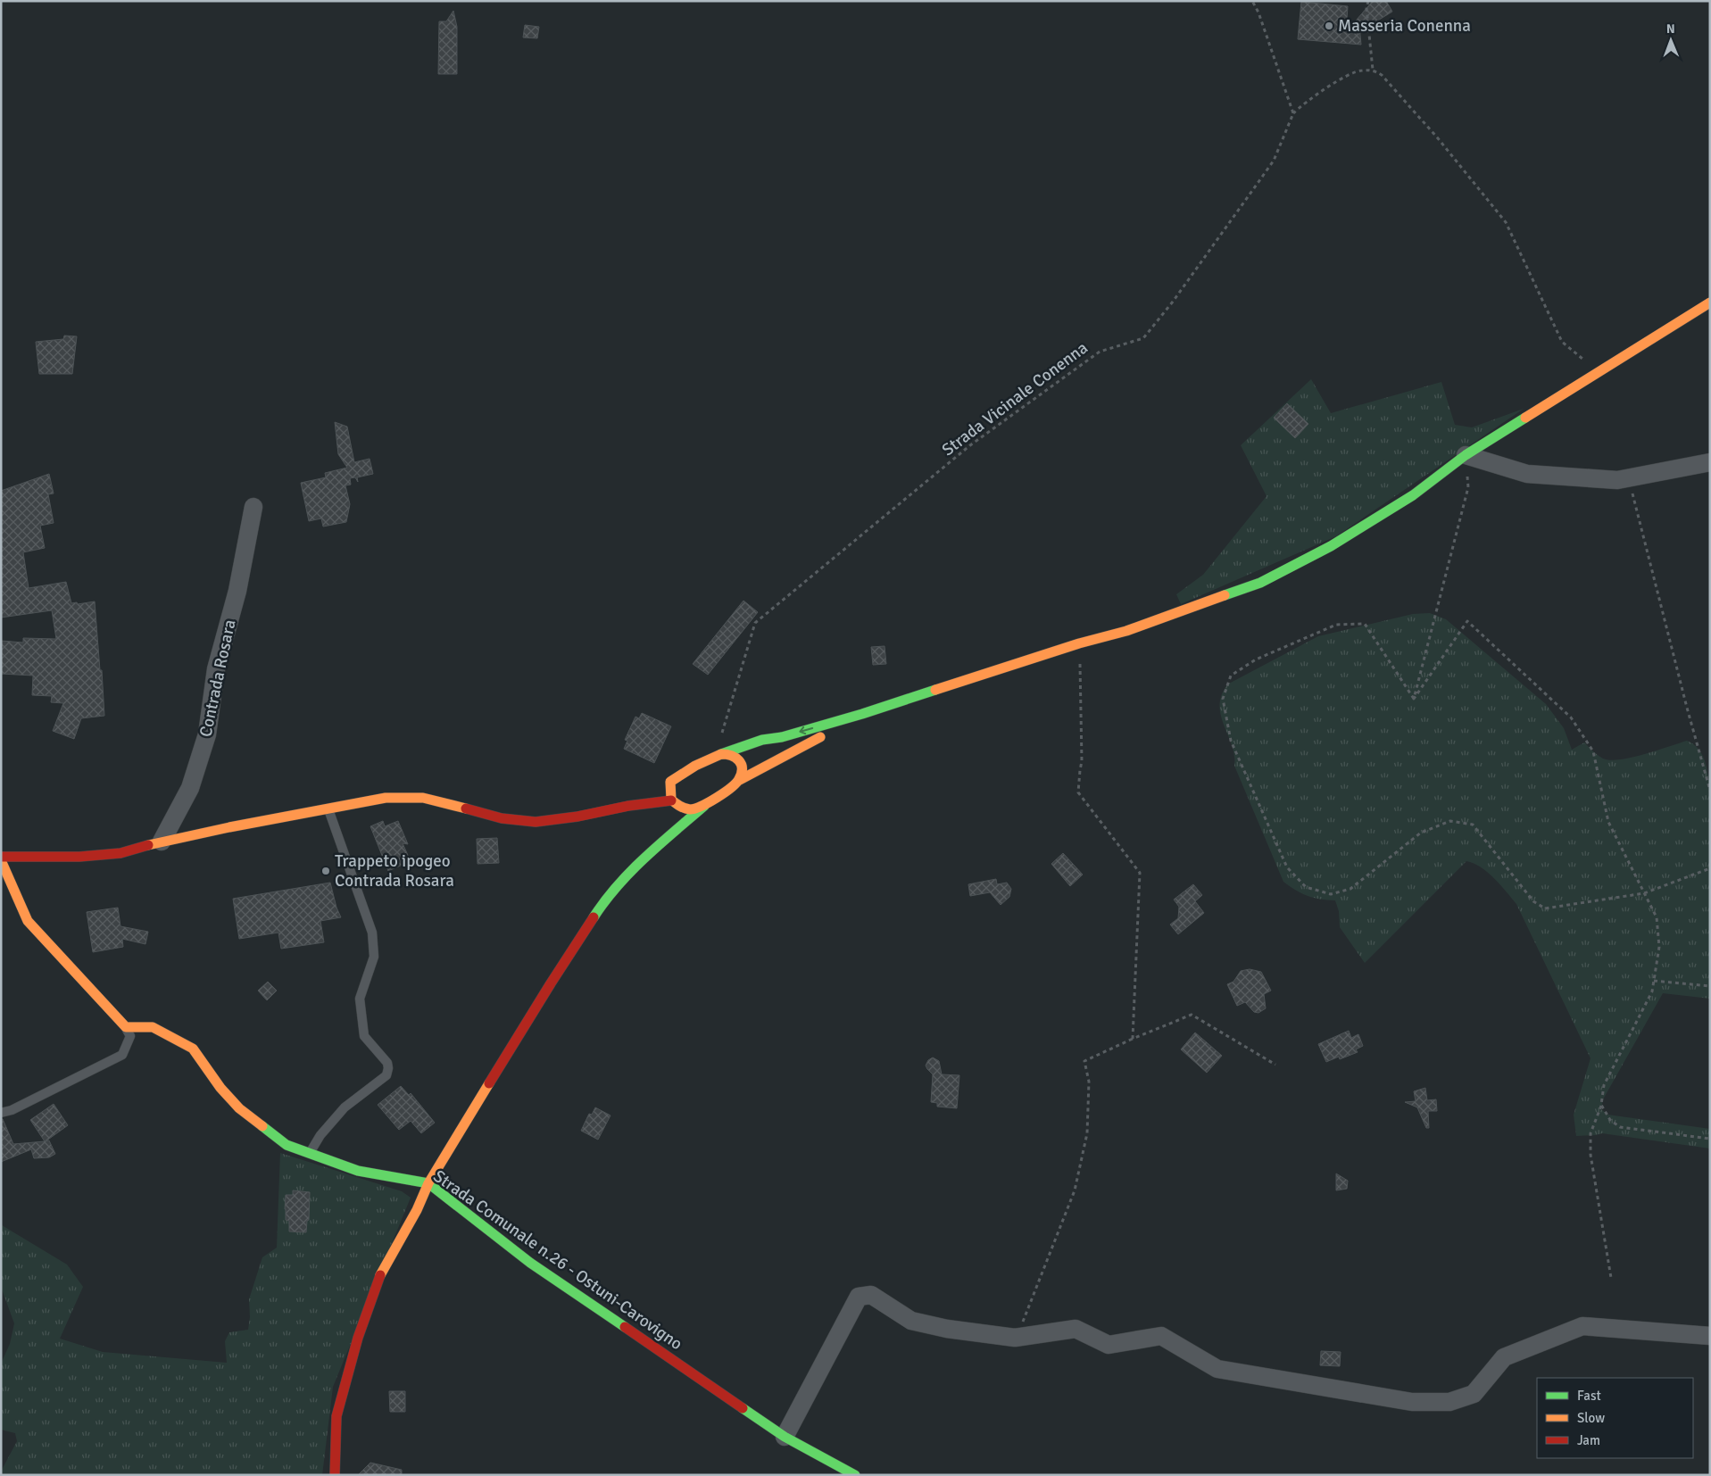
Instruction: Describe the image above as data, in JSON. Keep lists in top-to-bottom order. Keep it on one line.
{"streets":{"street":["Contrada Rosara","Strada Comunale n.26 - Ostuni-Carovigno"],"path":["Strada Vicinale Conenna"]},"places":["Masseria Conenna","Trappeto ipogeo Contrada Rosara"],"legend":["Fast","Slow","Jam"],"north":"top"}
